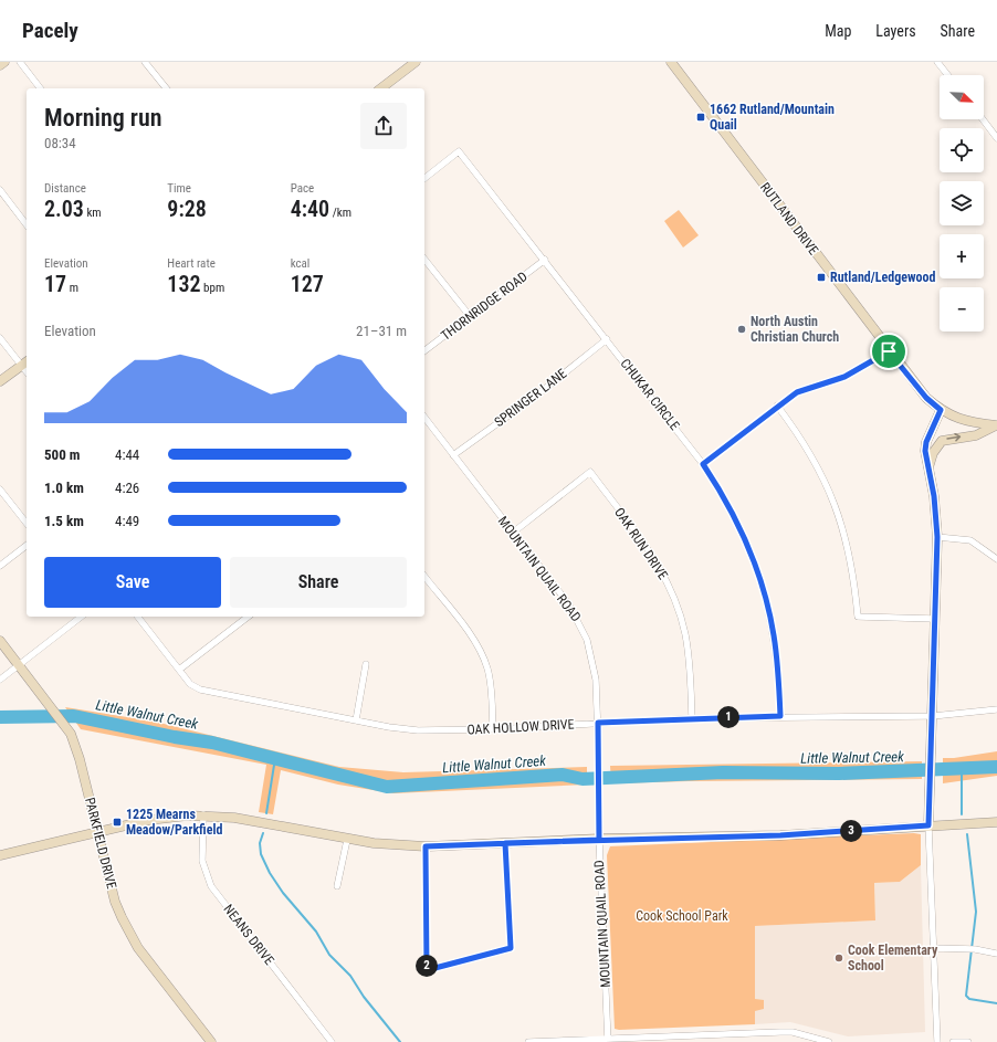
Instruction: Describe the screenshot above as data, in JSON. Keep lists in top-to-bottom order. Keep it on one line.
{"streets":{"street":["RUTLAND DRIVE","THORNRIDGE ROAD","CHUKAR CIRCLE","SPRINGER LANE","OAK RUN DRIVE","MOUNTAIN QUAIL ROAD","OAK HOLLOW DRIVE","PARKFIELD DRIVE","NEANS DRIVE"]},"crossings":[["THORNRIDGE ROAD","CHUKAR CIRCLE"],["CHUKAR CIRCLE","SPRINGER LANE"],["CHUKAR CIRCLE","OAK HOLLOW DRIVE"],["SPRINGER LANE","MOUNTAIN QUAIL ROAD"],["OAK RUN DRIVE","MOUNTAIN QUAIL ROAD"],["OAK RUN DRIVE","OAK HOLLOW DRIVE"],["MOUNTAIN QUAIL ROAD","OAK HOLLOW DRIVE"]],"water":["Little Walnut Creek"],"parks":["Cook School Park"],"places":{"transit":["1662 Rutland/Mountain Quail","Rutland/Ledgewood","1225 Mearns Meadow/Parkfield"],"other":["North Austin Christian Church","Cook Elementary School"]},"north":"bottom right","page":{"header":"Pacely","nav":["Map","Layers","Share"],"map_buttons":["+","−"],"heading":["Morning run","08:34"],"stats":[["Distance","2.03 km"],["Time","9:28"],["Pace","4:40 /km"],["Elevation","17 m"],["Heart rate","132 bpm"],["kcal","127"]],"chart":["Elevation","21–31 m"],"list":[{"name":"500 m","note":"4:44"},{"name":"1.0 km","note":"4:26"},{"name":"1.5 km","note":"4:49"}],"buttons":["Save","Share"],"pins":["1","3","2"]}}
